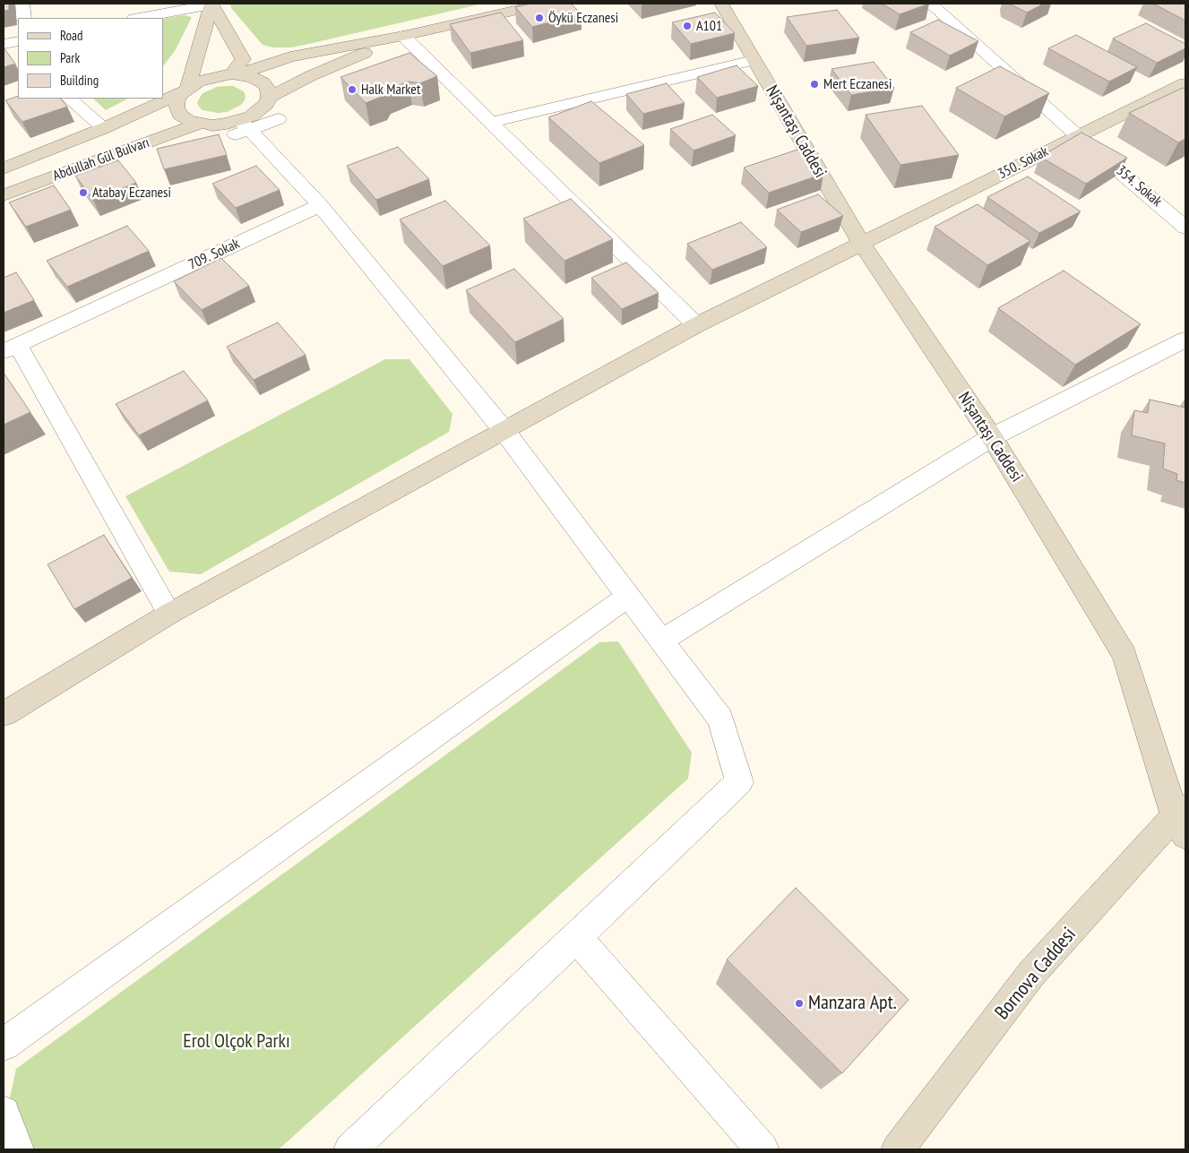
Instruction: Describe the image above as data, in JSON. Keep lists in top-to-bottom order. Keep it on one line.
{"streets":{"street":["Nişantaşı Caddesi","Abdullah Gül Bulvarı","350. Sokak","354. Sokak","709. Sokak","Bornova Caddesi"]},"crossings":[["Nişantaşı Caddesi","350. Sokak"],["Nişantaşı Caddesi","Bornova Caddesi"],["350. Sokak","354. Sokak"]],"parks":["Erol Olçok Parkı"],"places":["Öykü Eczanesi","A101","Mert Eczanesi","Halk Market","Atabay Eczanesi","Manzara Apt."],"legend":["Road","Park","Building"]}
